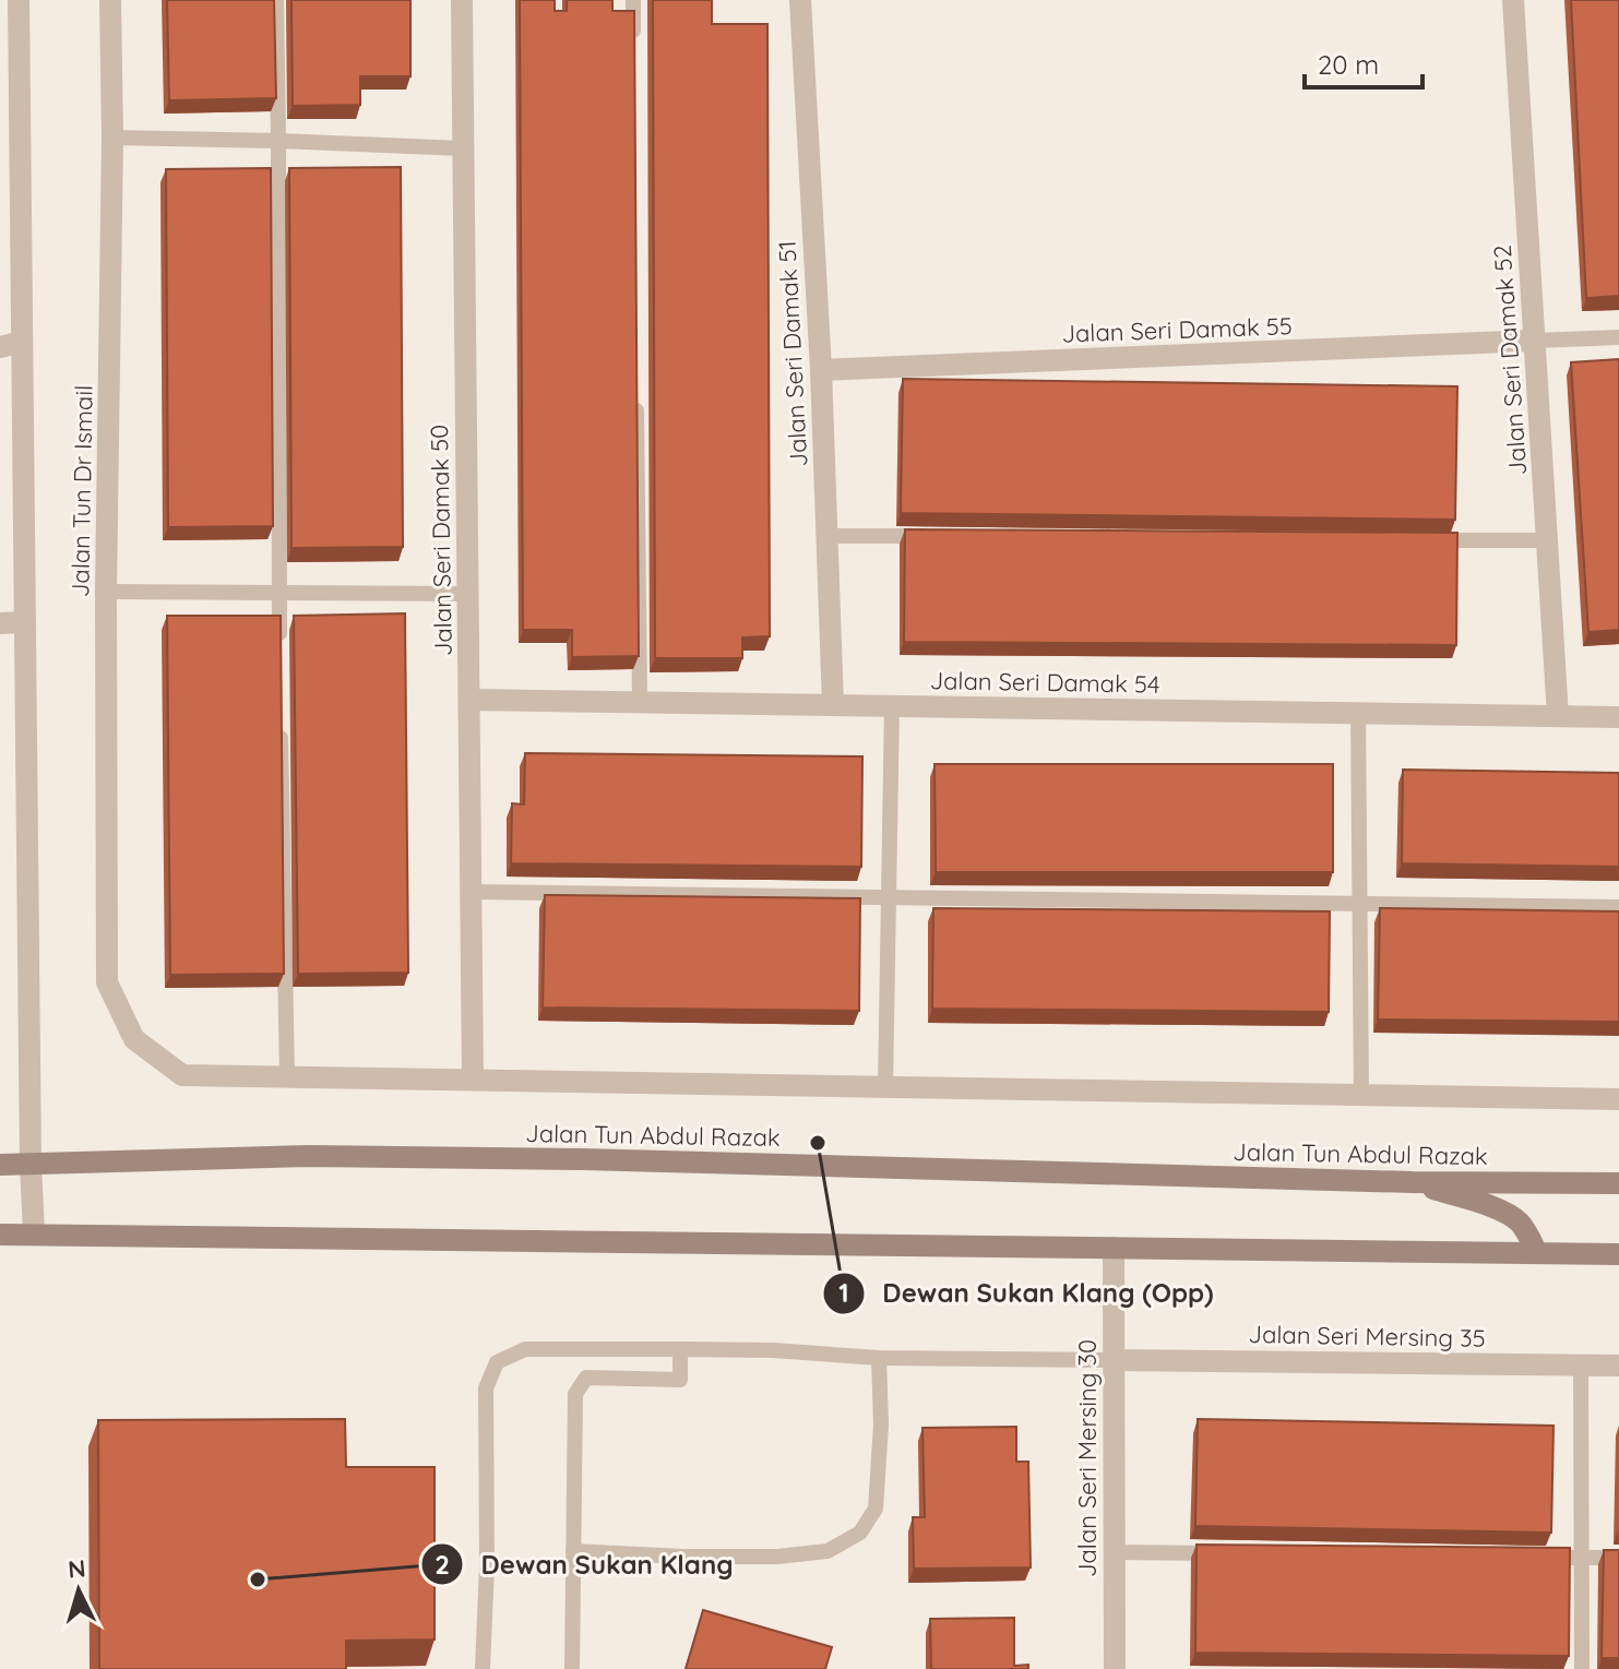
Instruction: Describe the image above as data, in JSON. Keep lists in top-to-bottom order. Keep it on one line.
{"streets":{"main road":["Jalan Tun Abdul Razak"],"street":["Jalan Seri Damak 55","Jalan Seri Damak 51","Jalan Seri Damak 52","Jalan Tun Dr Ismail","Jalan Seri Damak 50","Jalan Seri Damak 54","Jalan Seri Mersing 35","Jalan Seri Mersing 30"]},"crossings":[["Jalan Seri Damak 55","Jalan Seri Damak 51"],["Jalan Seri Damak 55","Jalan Seri Damak 52"],["Jalan Seri Damak 51","Jalan Seri Damak 54"],["Jalan Seri Damak 52","Jalan Seri Damak 54"],["Jalan Seri Damak 50","Jalan Seri Damak 54"],["Jalan Seri Mersing 35","Jalan Seri Mersing 30"]],"places":["Dewan Sukan Klang (Opp)","Dewan Sukan Klang"],"scale_bar":"20 m","north":"top"}
